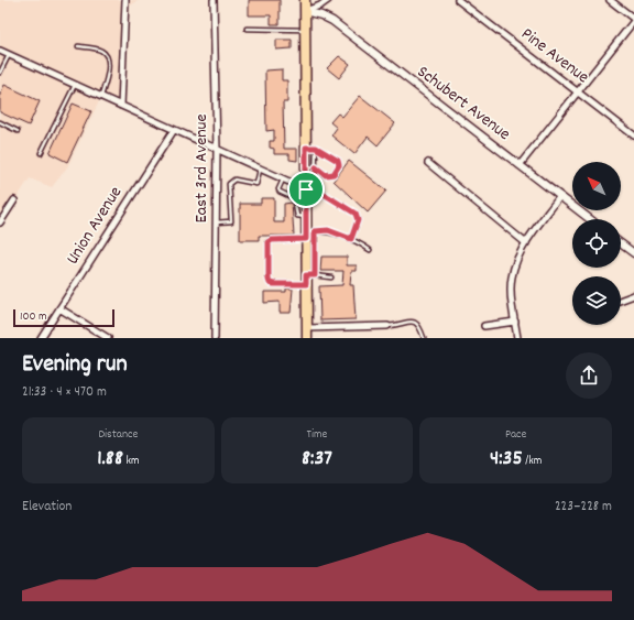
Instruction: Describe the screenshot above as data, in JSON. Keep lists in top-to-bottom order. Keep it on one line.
{"streets":{"street":["Pine Avenue","Schubert Avenue","East 3rd Avenue","Union Avenue"]},"scale_bar":"100 m","north":"top left","page":{"scale":"100 m","heading":["Evening run","21:33 · 4 × 470 m"],"stats":[["Distance","1.88 km"],["Time","8:37"],["Pace","4:35 /km"]],"chart":["Elevation","223–228 m"]}}
